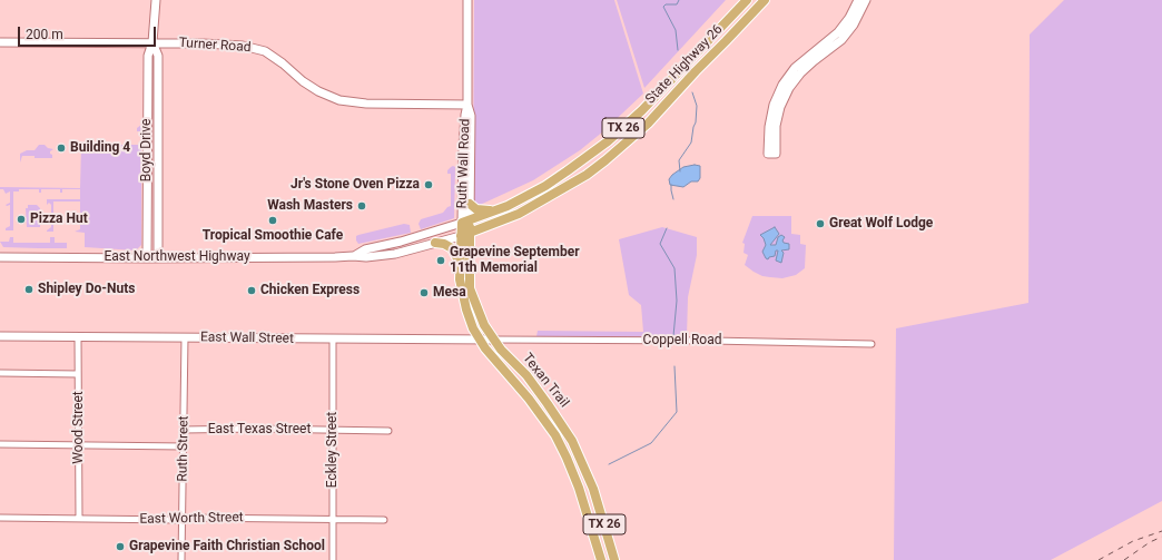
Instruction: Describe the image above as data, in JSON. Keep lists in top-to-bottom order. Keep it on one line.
{"streets":{"main road":["State Highway 26","TX 26","Texan Trail"],"street":["Turner Road","Boyd Drive","Ruth Wall Road","East Northwest Highway","East Wall Street","Coppell Road","Wood Street","East Texas Street","Ruth Street","Eckley Street","East Worth Street"]},"crossings":[["Turner Road","Boyd Drive"],["Turner Road","Ruth Wall Road"],["State Highway 26","TX 26"],["State Highway 26","Ruth Wall Road"],["State Highway 26","East Northwest Highway"],["State Highway 26","Texan Trail"],["TX 26","Texan Trail"],["Boyd Drive","East Northwest Highway"],["Ruth Wall Road","East Northwest Highway"],["Ruth Wall Road","Texan Trail"],["East Northwest Highway","Texan Trail"],["East Wall Street","Coppell Road"],["East Wall Street","Texan Trail"],["East Wall Street","Wood Street"],["East Wall Street","Ruth Street"],["East Wall Street","Eckley Street"],["Coppell Road","Texan Trail"],["Wood Street","East Worth Street"],["East Texas Street","Ruth Street"],["East Texas Street","Eckley Street"],["Ruth Street","East Worth Street"],["Eckley Street","East Worth Street"]],"places":["Building 4","Jr's Stone Oven Pizza","Wash Masters","Pizza Hut","Tropical Smoothie Cafe","Great Wolf Lodge","Grapevine September 11th Memorial","Shipley Do-Nuts","Chicken Express","Mesa","Grapevine Faith Christian School"],"scale_bar":"200 m"}
